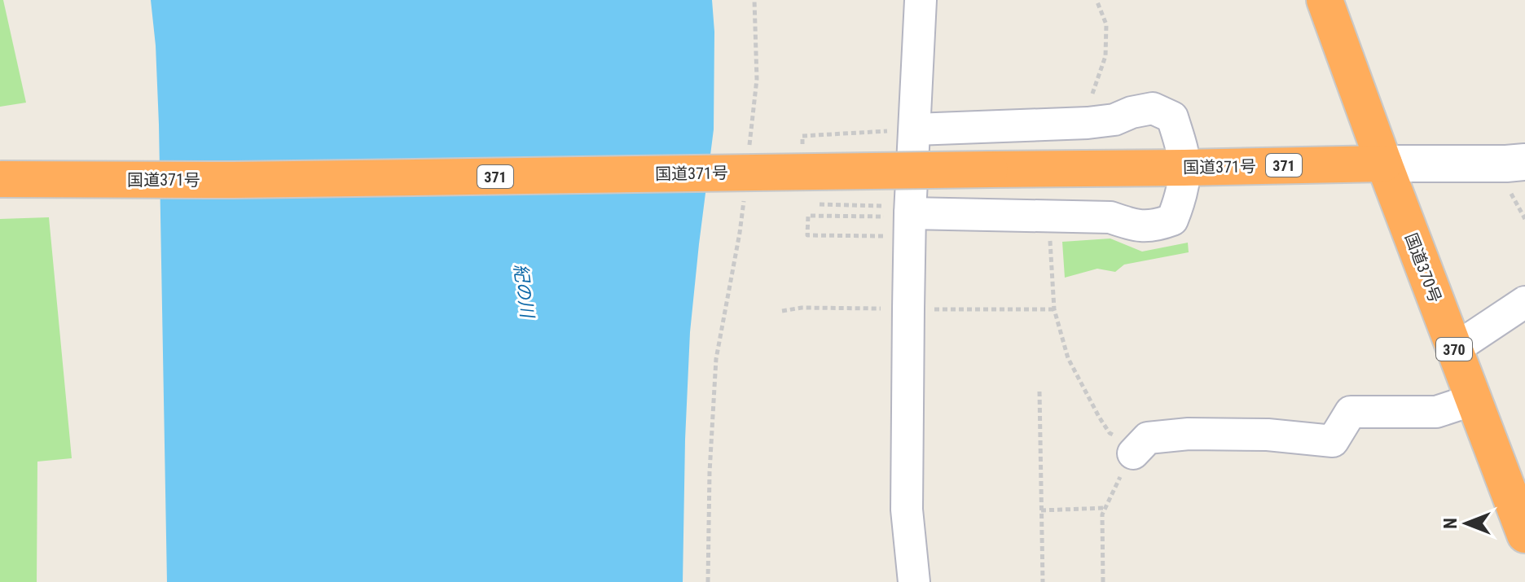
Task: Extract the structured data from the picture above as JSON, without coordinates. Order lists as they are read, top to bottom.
{
  "streets": {
    "highway": [
      "371",
      "国道371号",
      "国道370号",
      "370"
    ]
  },
  "crossings": [
    ["国道371号", "国道370号"]
  ],
  "water": ["紀の川"],
  "north": "left"
}
